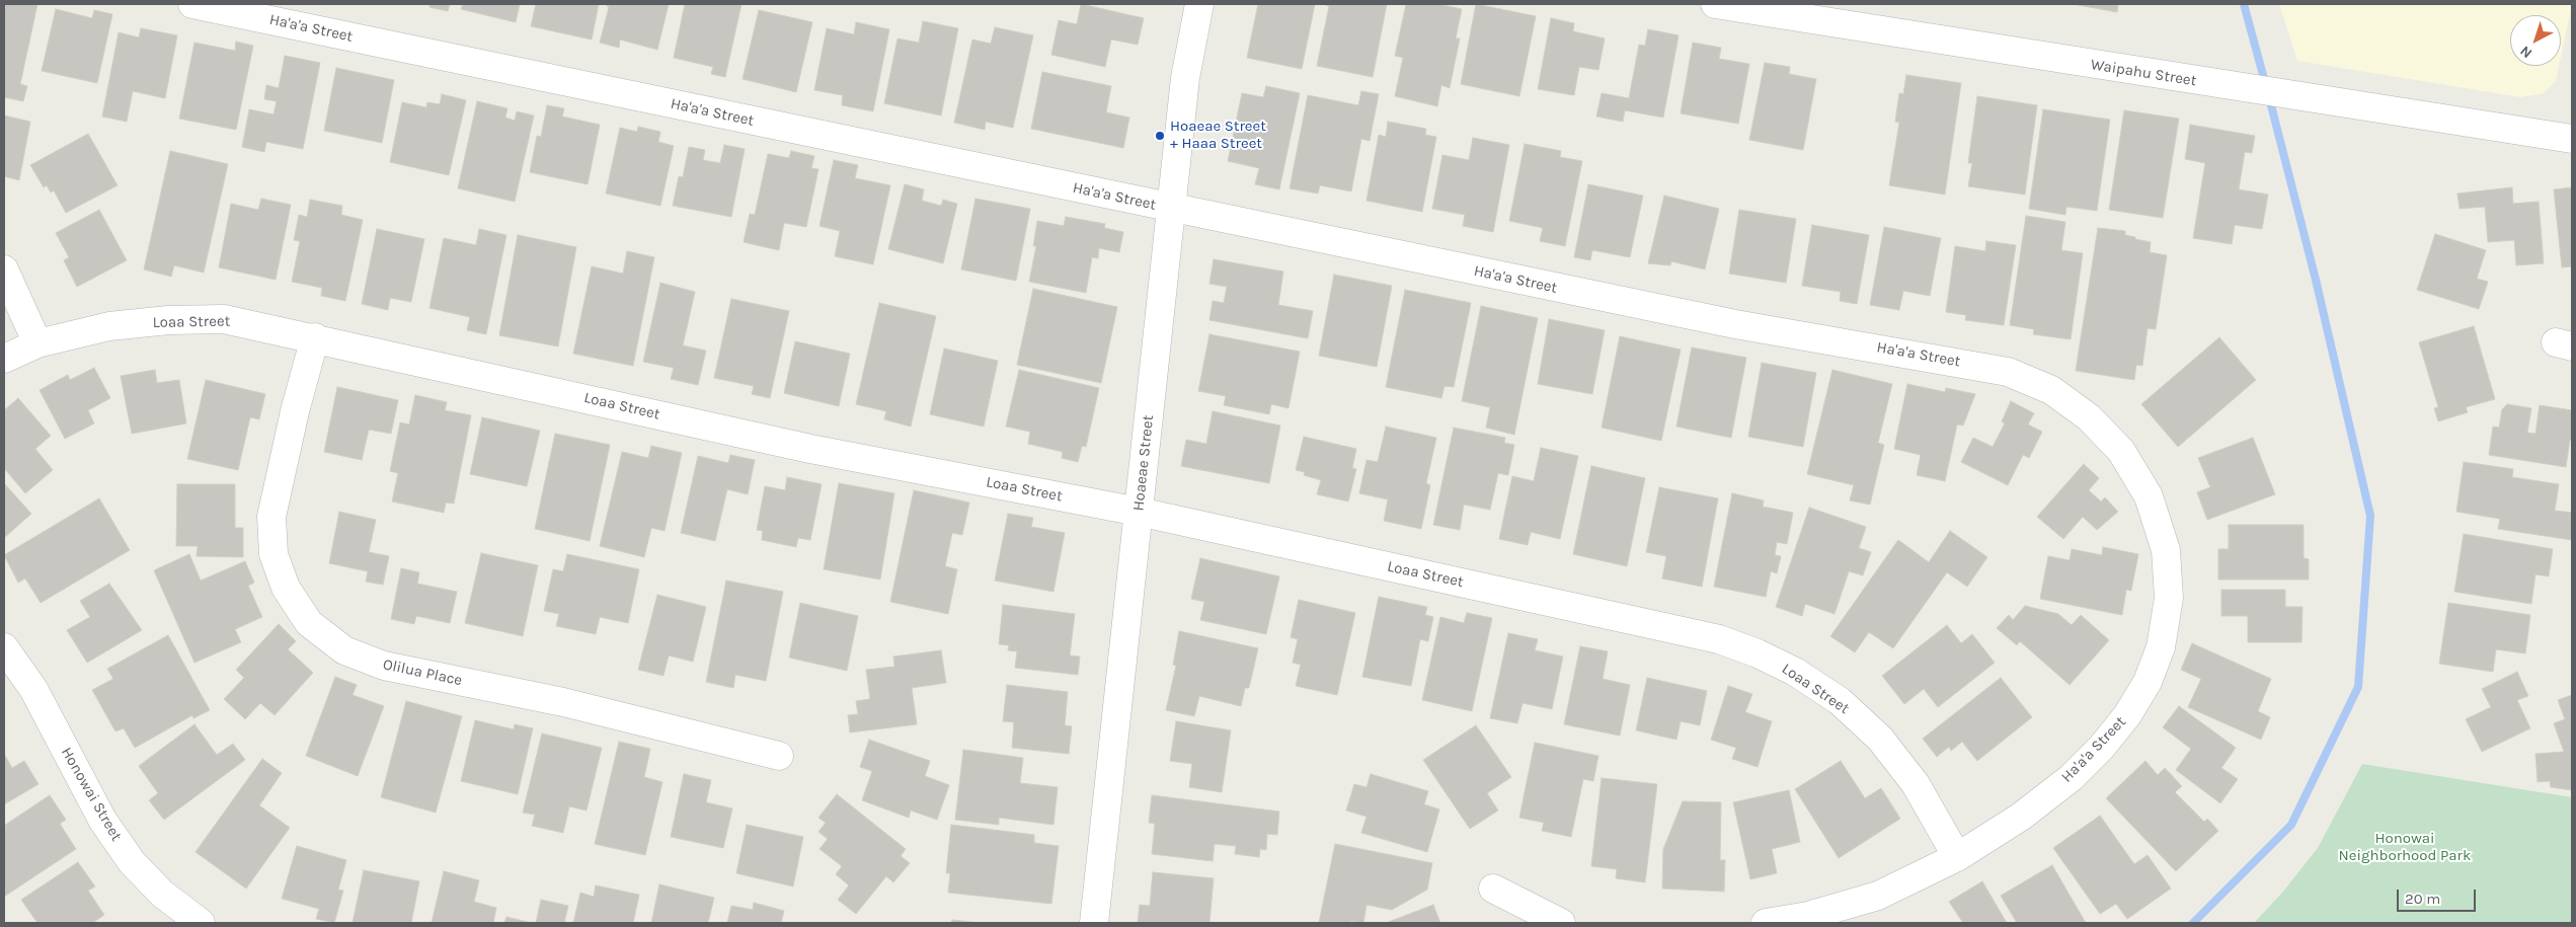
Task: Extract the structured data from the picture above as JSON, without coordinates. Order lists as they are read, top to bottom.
{
  "streets": {
    "street": [
      "Ha'a'a Street",
      "Waipahu Street",
      "Loaa Street",
      "Hoaeae Street",
      "Olilua Place",
      "Honowai Street"
    ]
  },
  "crossings": [
    ["Ha'a'a Street", "Loaa Street"],
    ["Ha'a'a Street", "Hoaeae Street"],
    ["Loaa Street", "Hoaeae Street"],
    ["Loaa Street", "Olilua Place"]
  ],
  "parks": ["Honowai Neighborhood Park"],
  "places": ["Hoaeae Street + Haaa Street"],
  "scale_bar": "20 m",
  "north": "bottom left"
}
